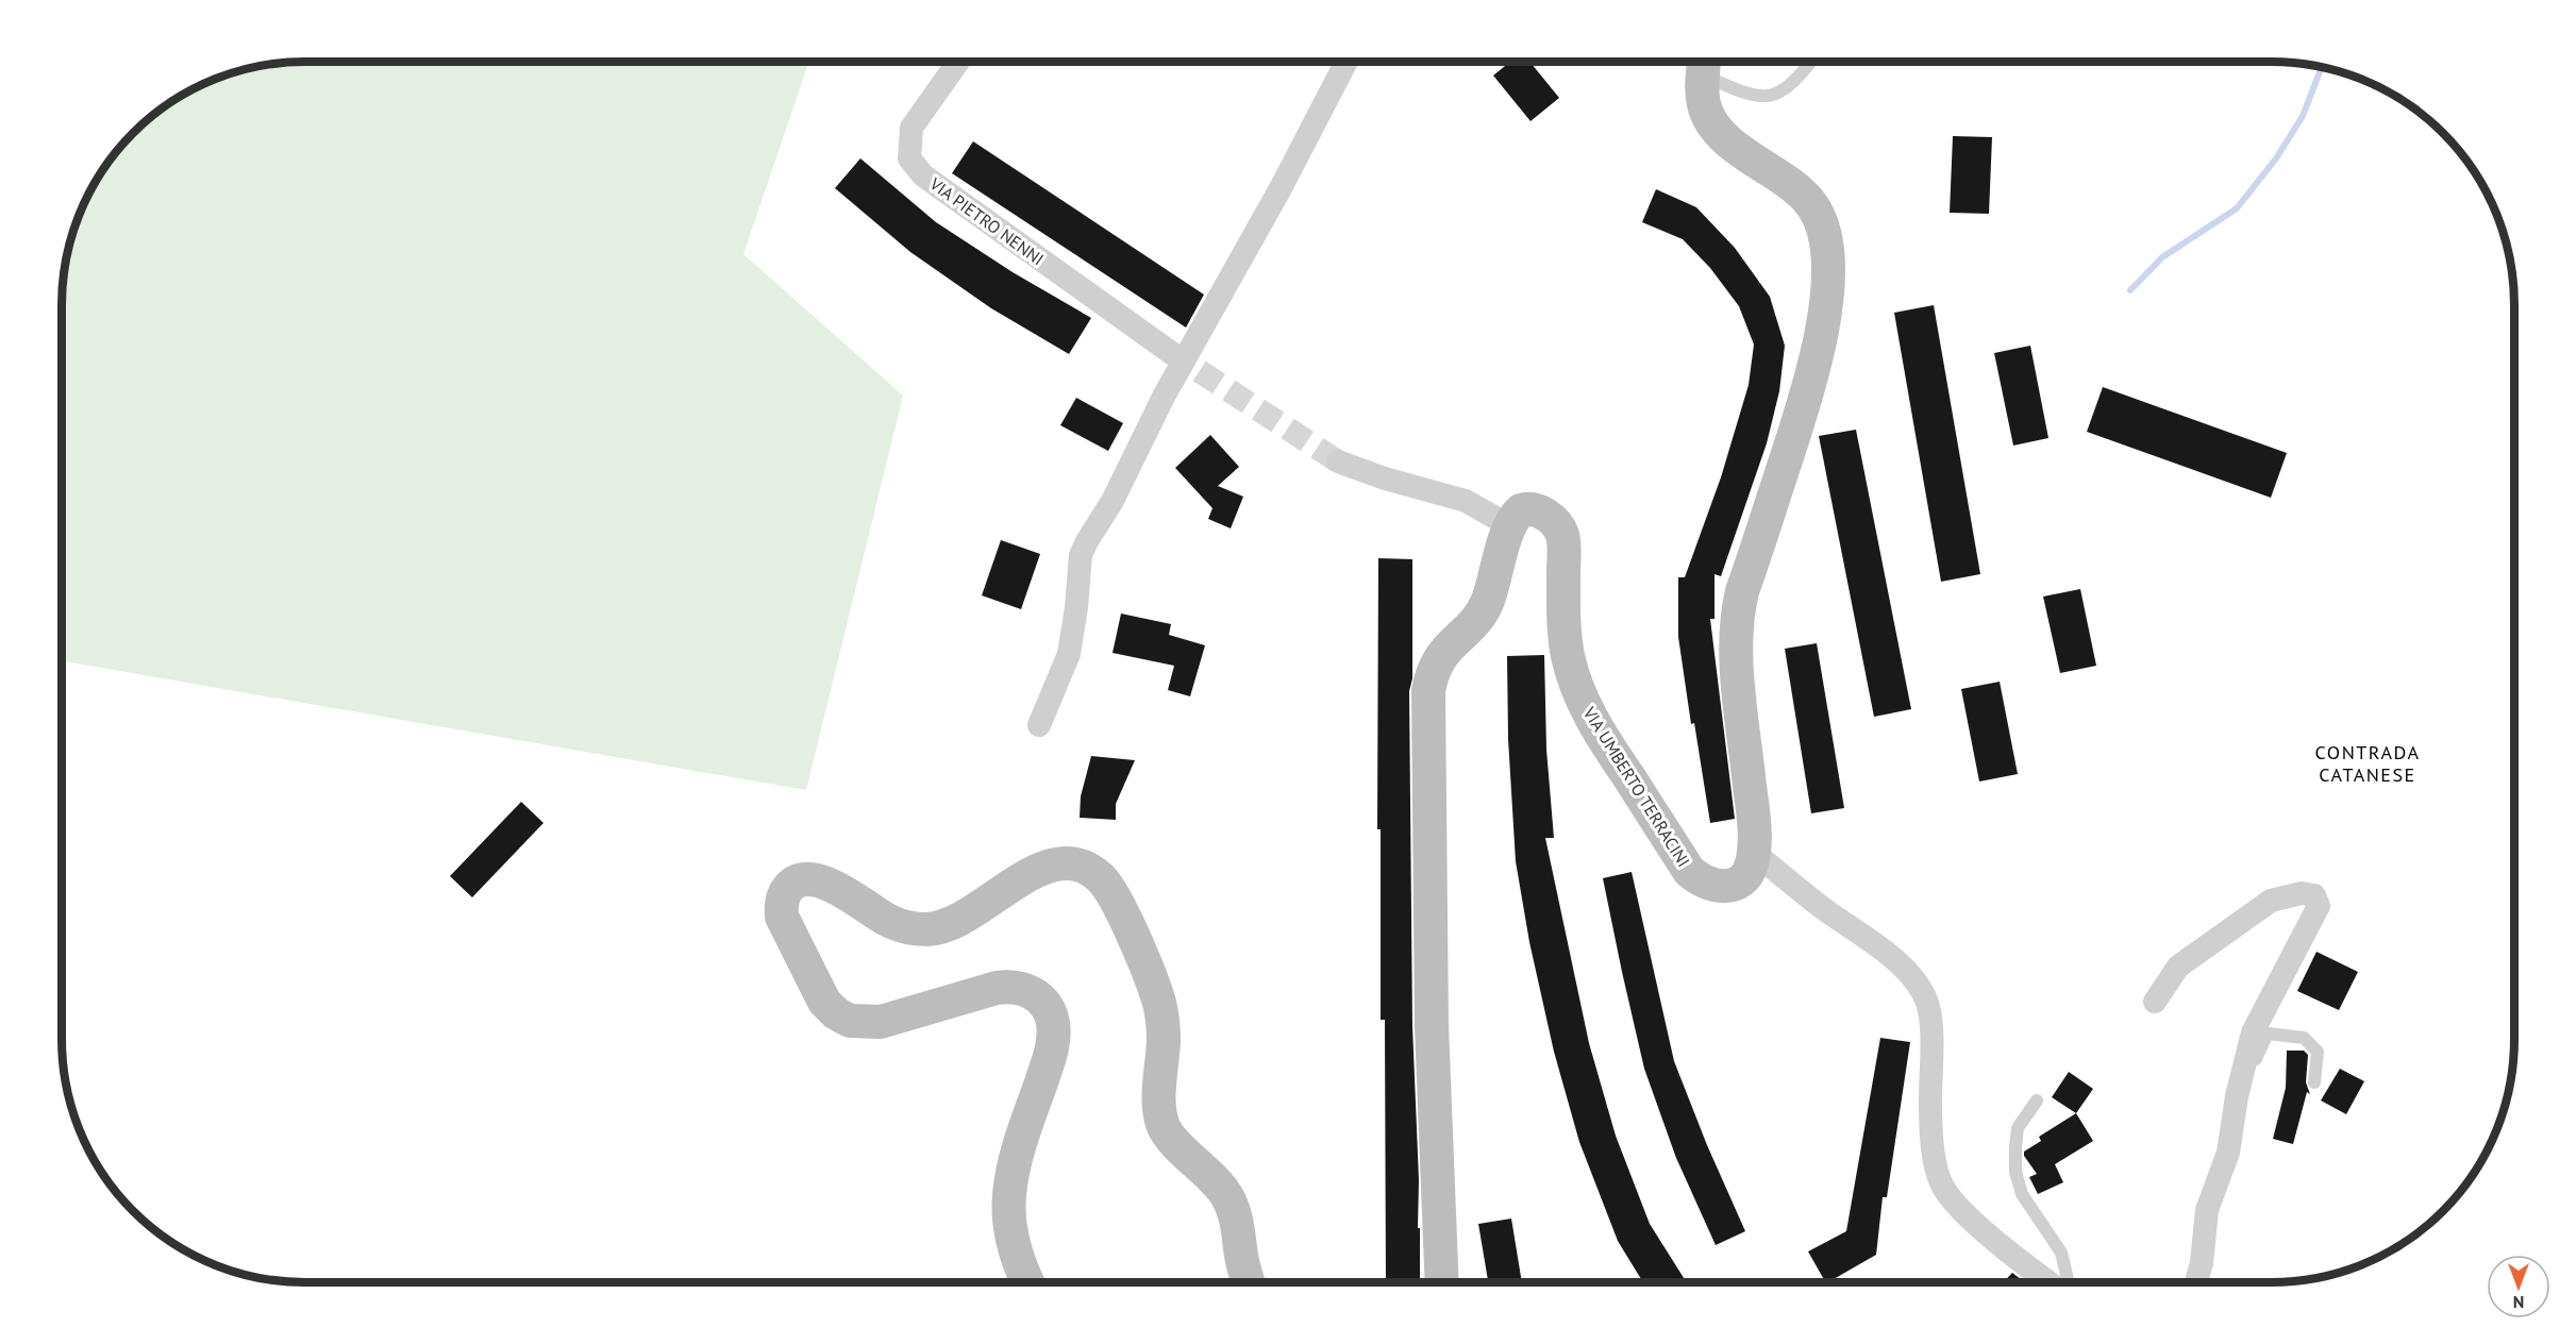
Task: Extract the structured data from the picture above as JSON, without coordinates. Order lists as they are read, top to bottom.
{
  "streets": {
    "street": ["VIA PIETRO NENNI", "VIA UMBERTO TERRACINI"]
  },
  "districts": ["CONTRADA CATANESE"],
  "north": "bottom"
}
